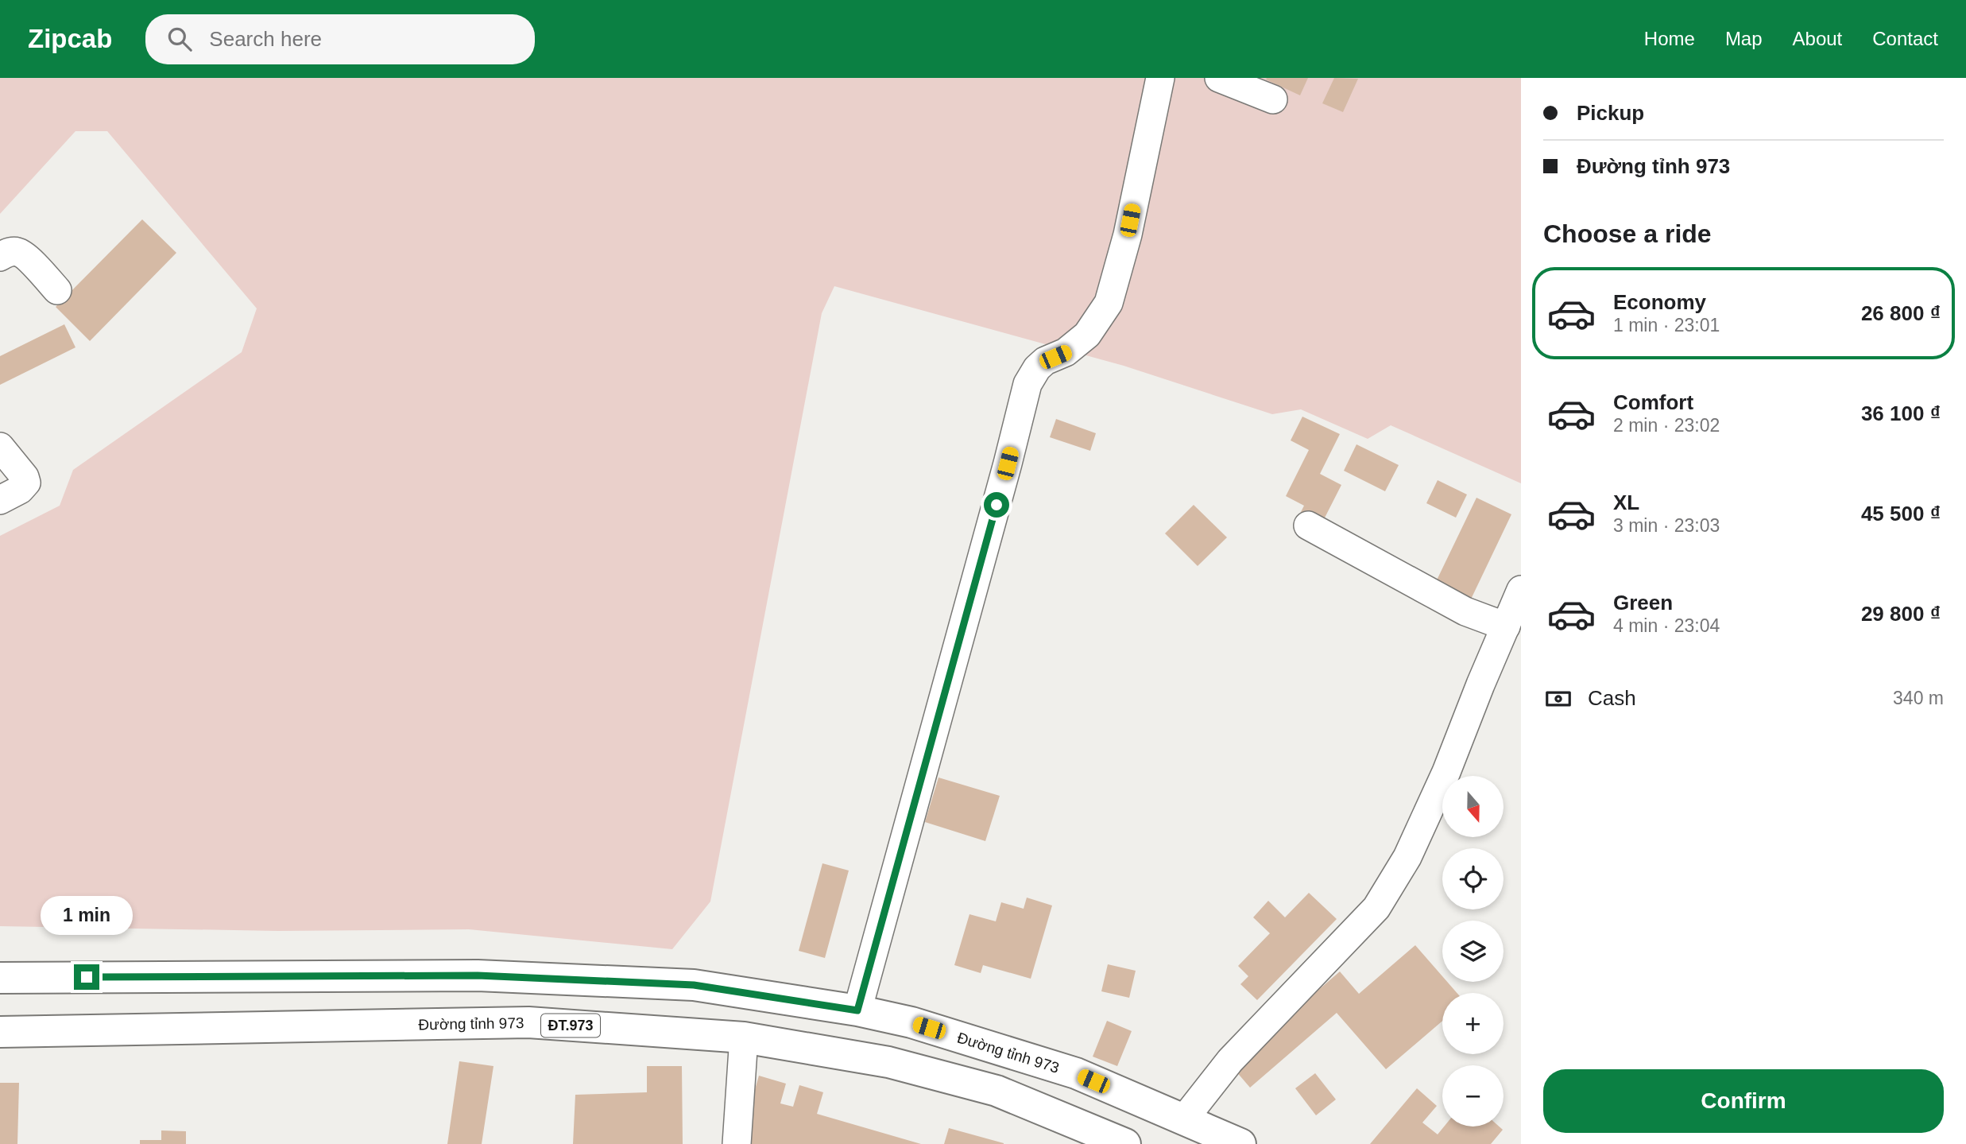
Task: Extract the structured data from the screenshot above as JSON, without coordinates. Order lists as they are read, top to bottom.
{
  "streets": {
    "main road": ["Đường tỉnh 973", "ĐT.973"]
  },
  "north": "bottom",
  "page": {
    "header": "Zipcab",
    "search": "Search here",
    "nav": [
      "Home",
      "Map",
      "About",
      "Contact"
    ],
    "banner": ["Pickup", "Đường tỉnh 973"],
    "heading": "Choose a ride",
    "list": [
      {
        "name": "Economy",
        "note": "1 min · 23:01",
        "value": "26 800 ₫"
      },
      {
        "name": "Comfort",
        "note": "2 min · 23:02",
        "value": "36 100 ₫"
      },
      {
        "name": "XL",
        "note": "3 min · 23:03",
        "value": "45 500 ₫"
      },
      {
        "name": "Green",
        "note": "4 min · 23:04",
        "value": "29 800 ₫"
      }
    ],
    "pay": ["Cash", "340 m"],
    "map_buttons": ["+", "−"],
    "bubble": "1 min",
    "buttons": "Confirm"
  }
}
